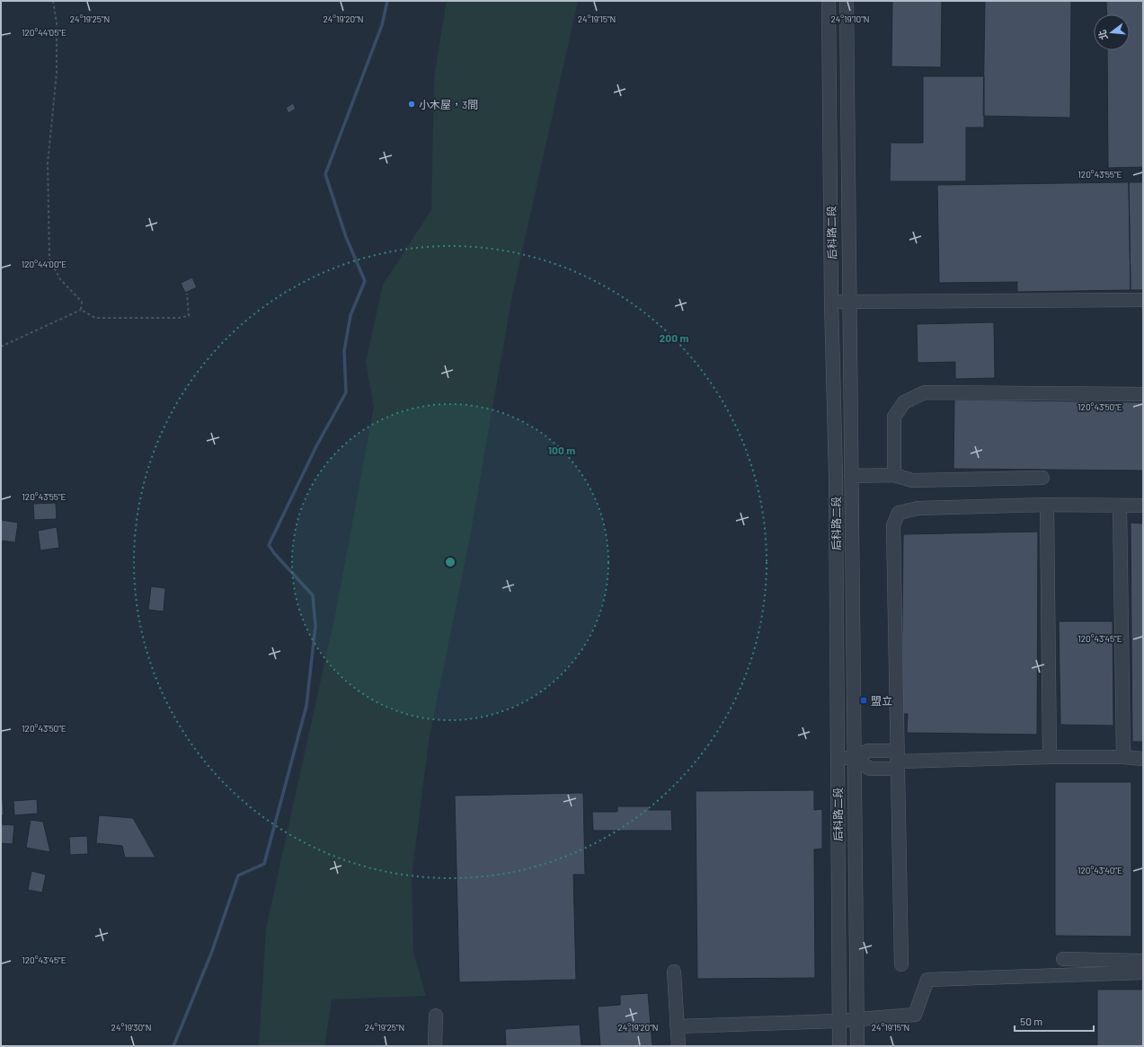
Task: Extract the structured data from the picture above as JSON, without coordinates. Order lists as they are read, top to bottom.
{
  "streets": {
    "street": ["后科路二段"]
  },
  "places": {
    "other": ["小木屋，3間"],
    "transit": ["盟立"]
  },
  "scale_bar": "50 m",
  "north": "left",
  "coordinates": [
    "24°19'25\"N",
    "24°19'20\"N",
    "24°19'15\"N",
    "24°19'10\"N",
    "120°44'05\"E",
    "120°43'55\"E",
    "120°44'00\"E",
    "120°43'50\"E",
    "120°43'45\"E",
    "120°43'40\"E",
    "24°19'30\"N"
  ],
  "rings": ["200 m", "100 m"]
}
